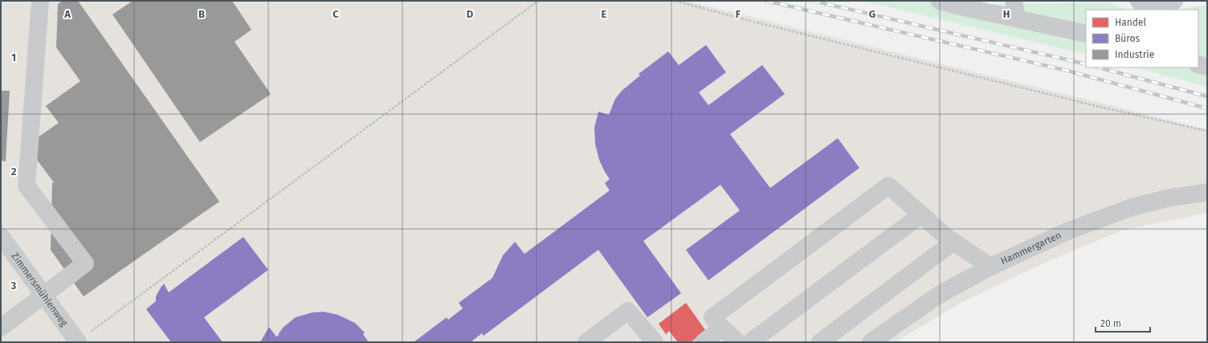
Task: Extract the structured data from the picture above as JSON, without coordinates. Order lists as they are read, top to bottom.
{
  "streets": {
    "street": ["Hammergarten", "Zimmersmühlenweg"]
  },
  "legend": ["Handel", "Büros", "Industrie"],
  "scale_bar": "20 m",
  "grid": {
    "columns": [
      "A",
      "B",
      "C",
      "D",
      "E",
      "F",
      "G",
      "H"
    ],
    "rows": ["1", "2", "3"]
  }
}
